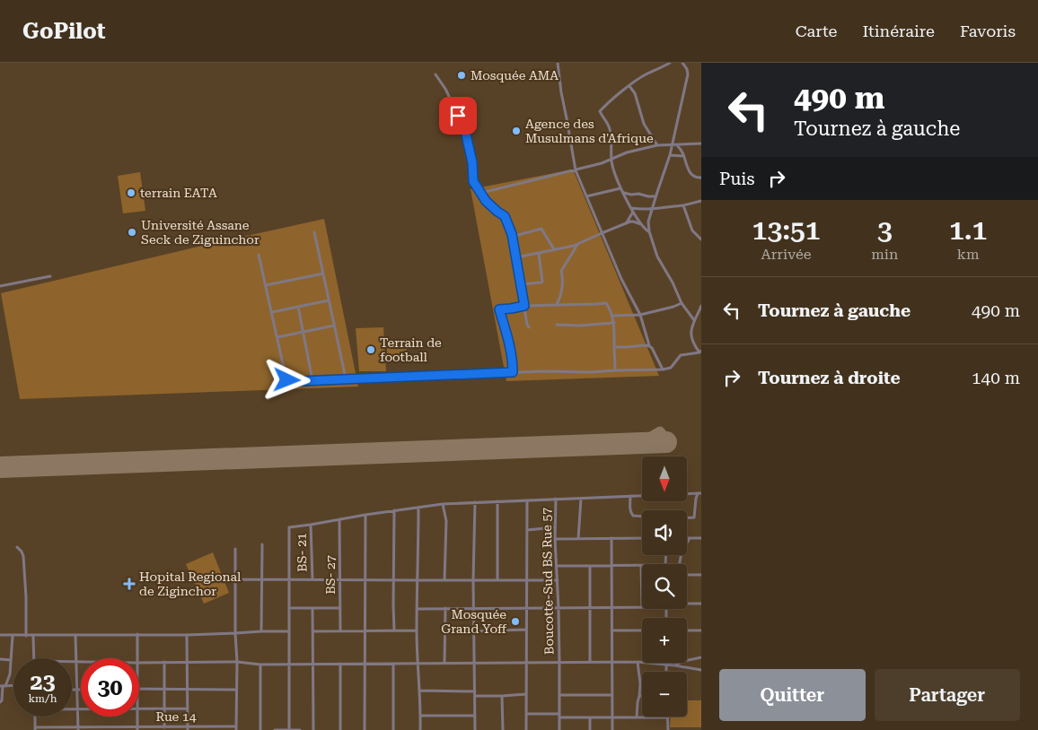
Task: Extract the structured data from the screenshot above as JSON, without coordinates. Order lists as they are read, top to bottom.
{
  "streets": {
    "street": [
      "BS- 21",
      "BS- 27",
      "Boucotte-Sud BS Rue 57",
      "Rue 14"
    ]
  },
  "places": {
    "other": [
      "Mosquée AMA",
      "Agence des Musulmans d'Afrique",
      "terrain EATA",
      "Université Assane Seck de Ziguinchor",
      "Terrain de football",
      "Mosquée Grand Yoff"
    ],
    "health": ["Hopital Regional de Ziginchor"]
  },
  "north": "bottom",
  "page": {
    "header": "GoPilot",
    "nav": ["Carte", "Itinéraire", "Favoris"],
    "turn": ["490 m", "Tournez à gauche"],
    "then": "Puis",
    "eta": [
      "13:51",
      "Arrivée",
      "3",
      "min",
      "1.1",
      "km"
    ],
    "list": [
      {
        "name": "Tournez à gauche",
        "value": "490 m"
      },
      {
        "name": "Tournez à droite",
        "value": "140 m"
      }
    ],
    "map_buttons": ["+", "−"],
    "speed": "23 km/h",
    "limit": "30",
    "buttons": ["Quitter", "Partager"]
  }
}
